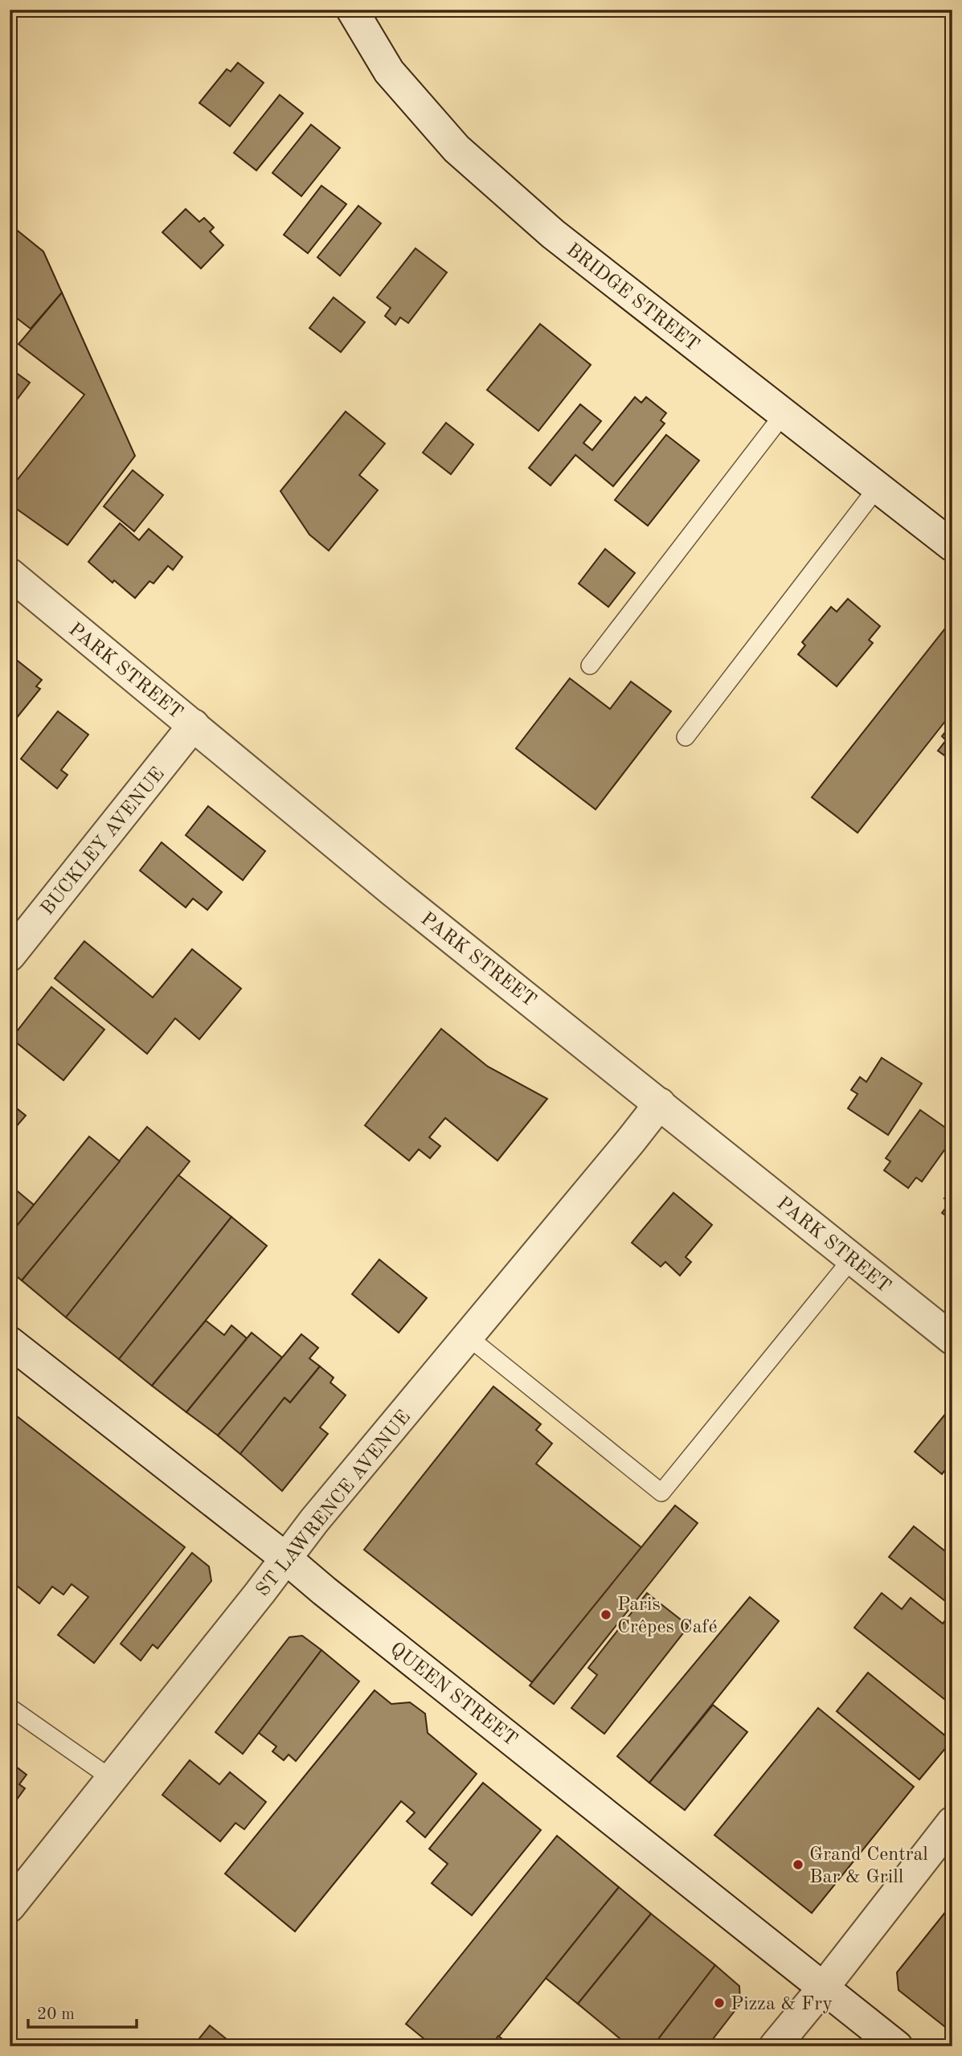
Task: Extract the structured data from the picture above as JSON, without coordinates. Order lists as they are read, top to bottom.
{
  "streets": {
    "street": [
      "BRIDGE STREET",
      "PARK STREET",
      "BUCKLEY AVENUE",
      "ST LAWRENCE AVENUE",
      "QUEEN STREET"
    ]
  },
  "crossings": [
    ["PARK STREET", "BUCKLEY AVENUE"],
    ["PARK STREET", "ST LAWRENCE AVENUE"],
    ["ST LAWRENCE AVENUE", "QUEEN STREET"]
  ],
  "places": ["Paris Crêpes Café", "Grand Central Bar & Grill", "Pizza & Fry"],
  "scale_bar": "20 m"
}
